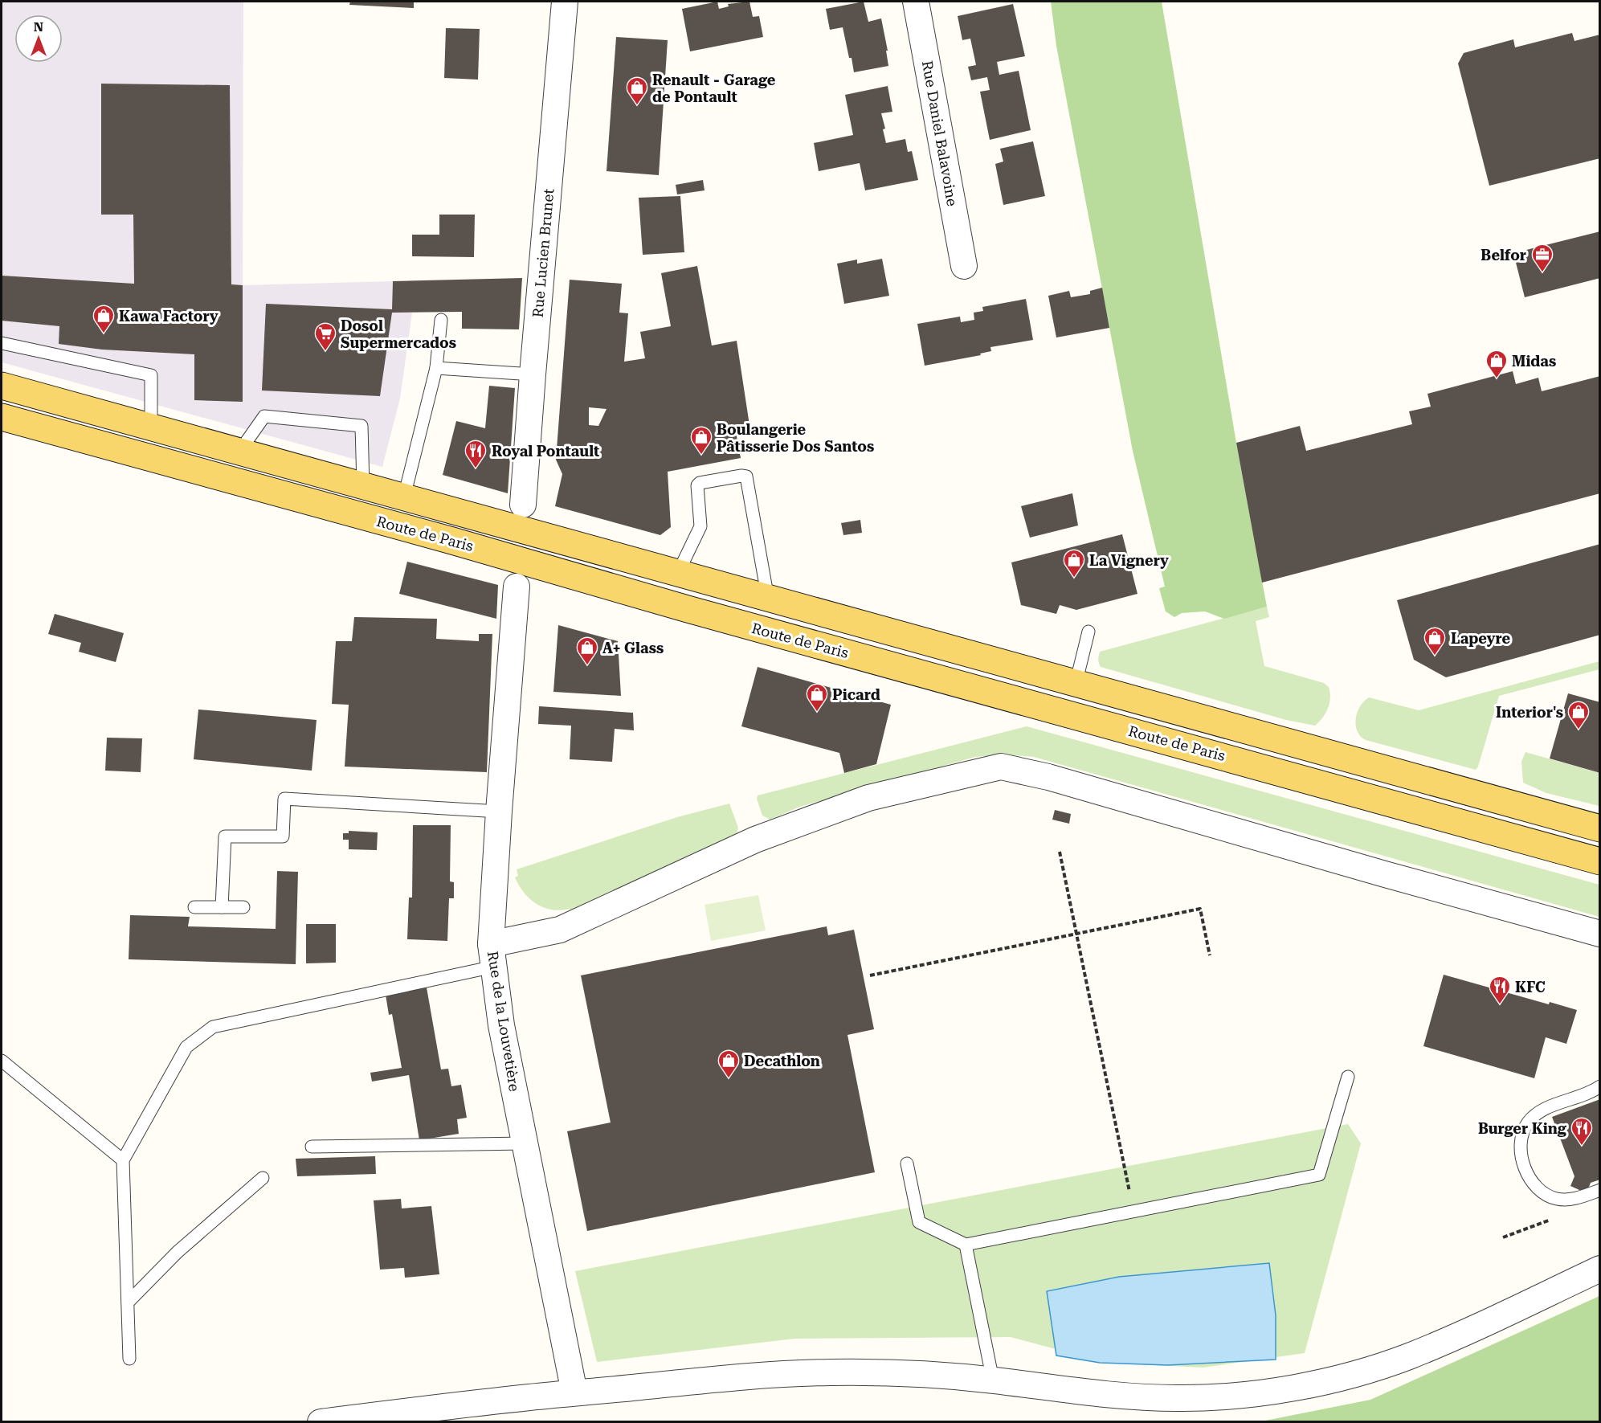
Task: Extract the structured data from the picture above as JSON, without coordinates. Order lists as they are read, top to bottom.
{
  "streets": {
    "main road": ["Route de Paris"],
    "street": ["Rue Daniel Balavoine", "Rue Lucien Brunet", "Rue de la Louvetière"]
  },
  "places": {
    "shop": [
      "Renault - Garage de Pontault",
      "Kawa Factory",
      "Midas",
      "Boulangerie Pâtisserie Dos Santos",
      "La Vignery",
      "Lapeyre",
      "A+ Glass",
      "Picard",
      "Interior's",
      "Decathlon"
    ],
    "office": ["Belfor"],
    "supermarket": ["Dosol Supermercados"],
    "restaurant": ["Royal Pontault", "KFC", "Burger King"]
  },
  "north": "top"
}
